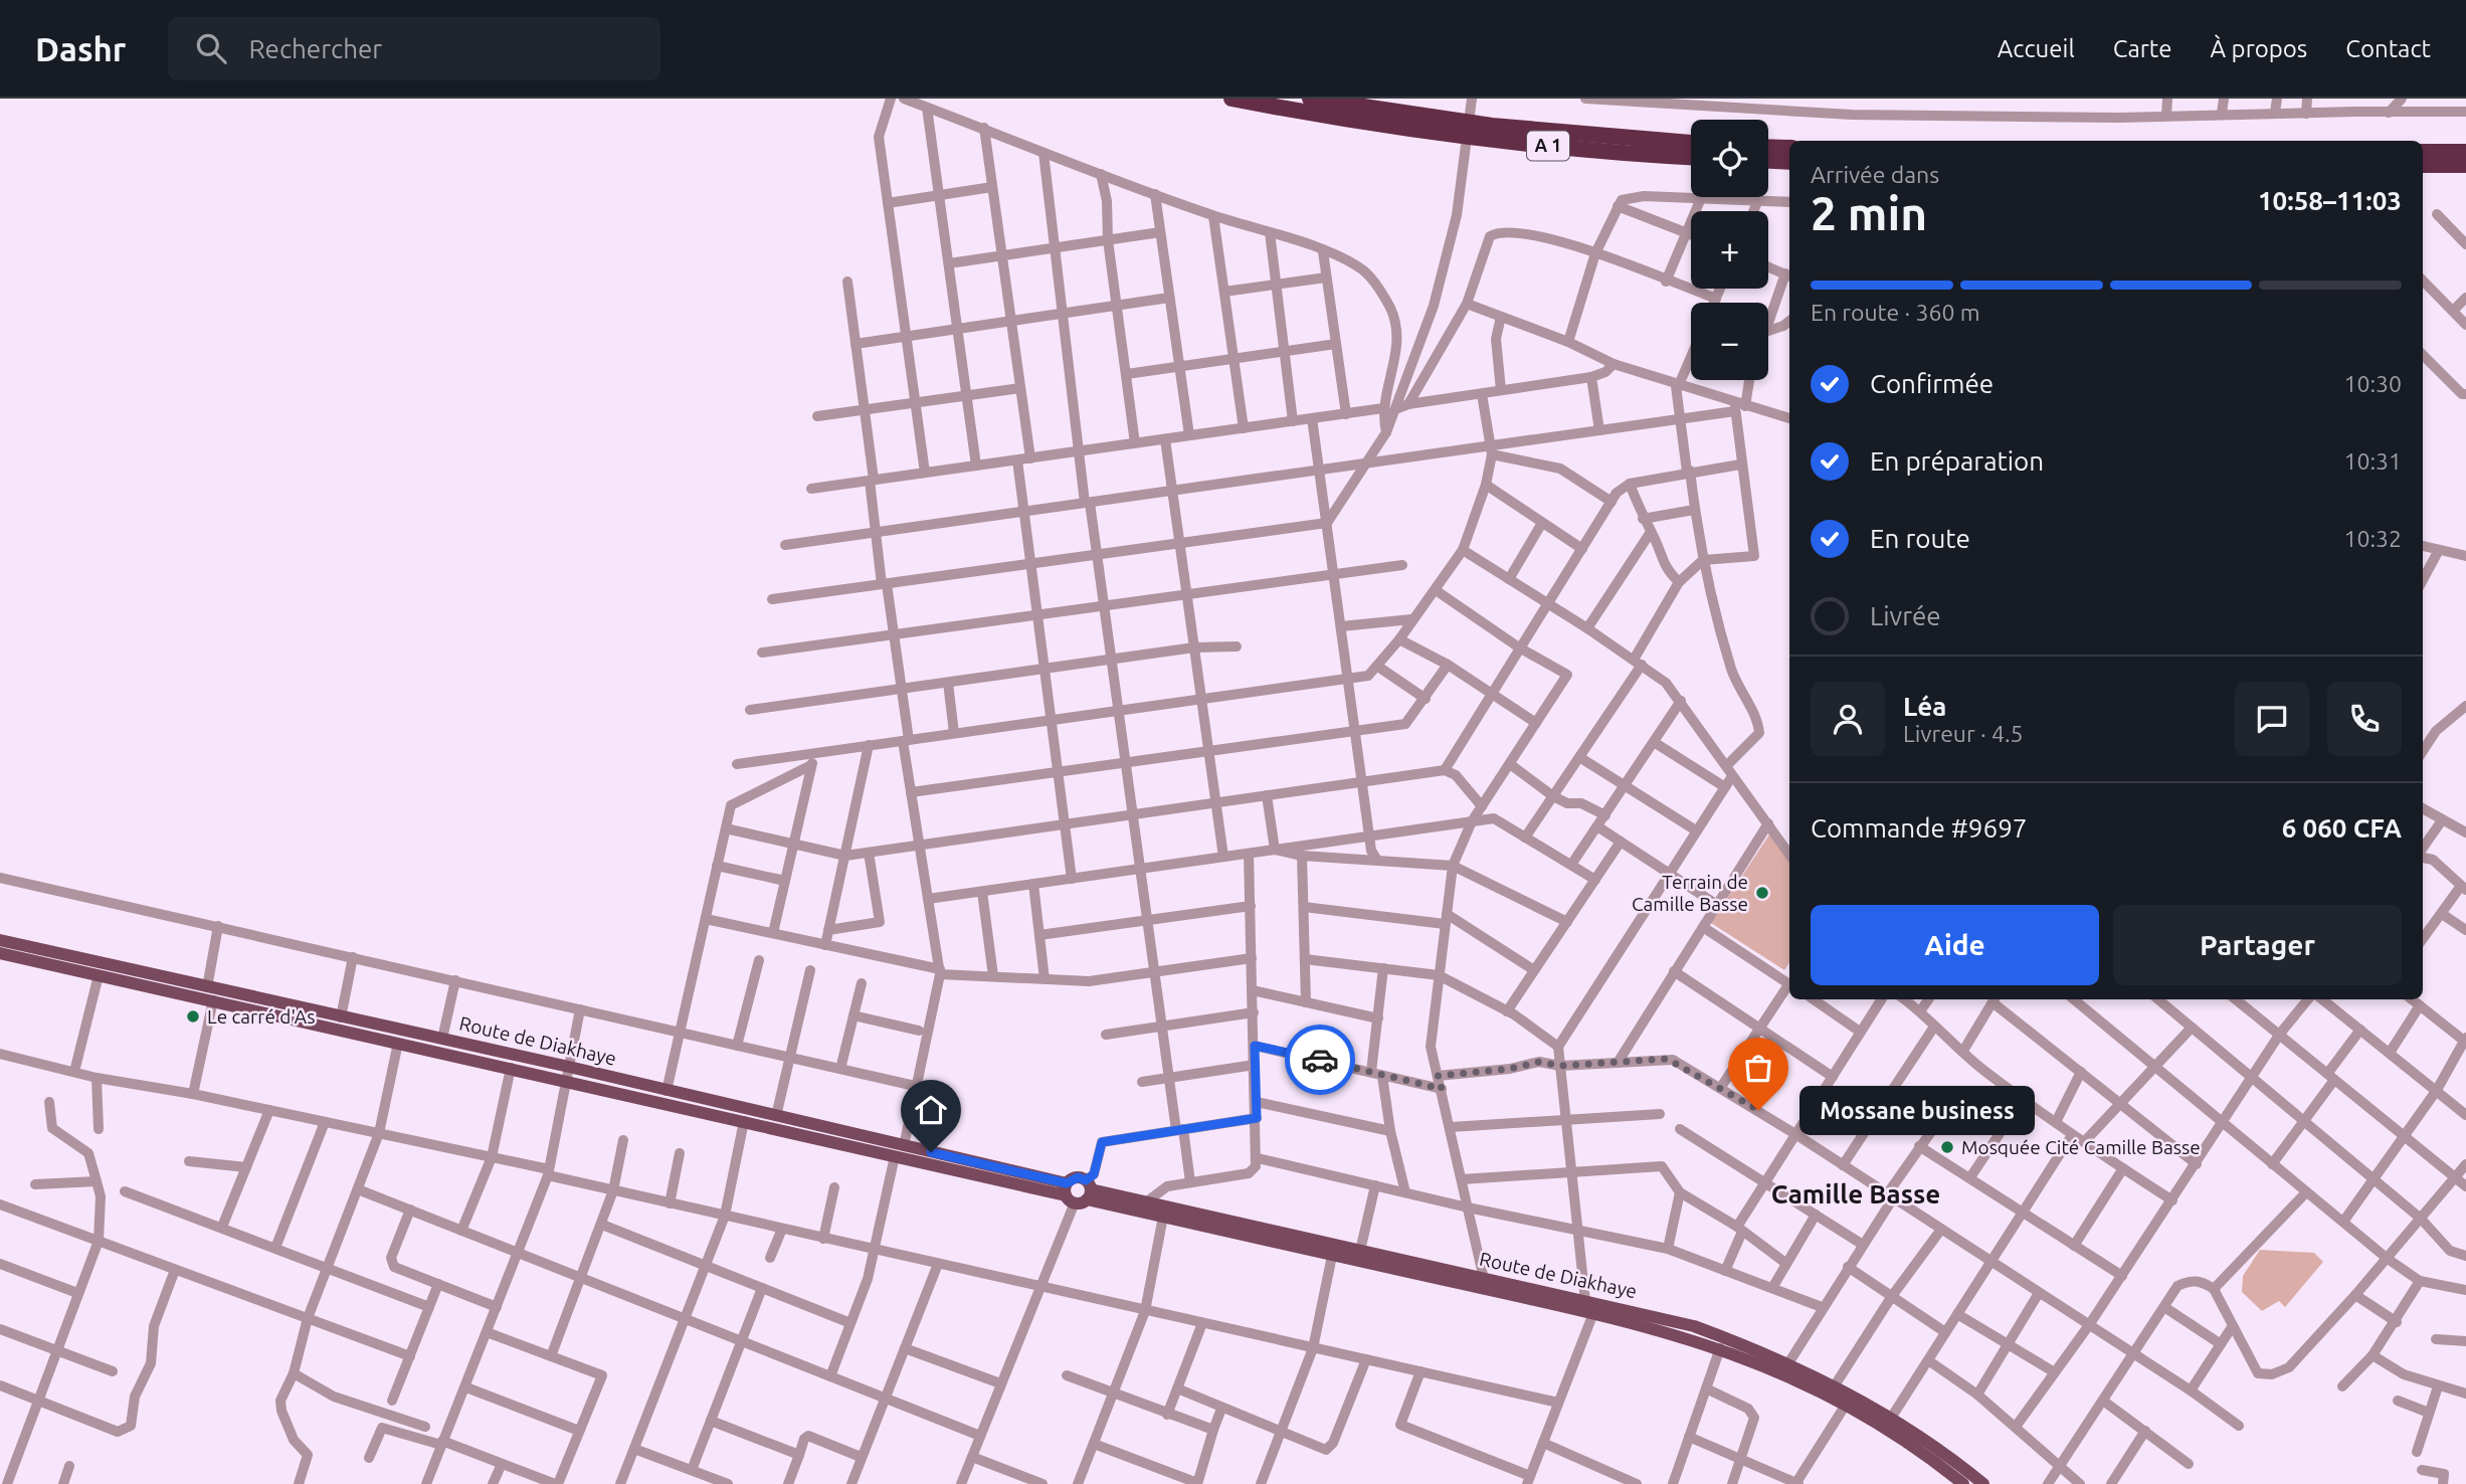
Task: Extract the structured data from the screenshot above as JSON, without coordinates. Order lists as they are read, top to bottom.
{
  "streets": {
    "highway": ["A 1"],
    "main road": ["Route de Diakhaye"]
  },
  "districts": ["Camille Basse"],
  "places": [
    "Terrain de Camille Basse",
    "Le carré d'As",
    "Mossane business",
    "Mosquée Cité Camille Basse"
  ],
  "page": {
    "header": "Dashr",
    "search": "Rechercher",
    "nav": [
      "Accueil",
      "Carte",
      "À propos",
      "Contact"
    ],
    "map_buttons": ["+", "−"],
    "heading": ["2 min", "Arrivée dans", "10:58–11:03"],
    "panel": [
      "Léa",
      "Livreur · 4.5",
      "Commande #9697",
      "6 060 CFA"
    ],
    "bar": "En route · 360 m",
    "list": [
      ["Confirmée", "10:30"],
      ["En préparation", "10:31"],
      ["En route", "10:32"],
      "Livrée"
    ],
    "buttons": ["Aide", "Partager"],
    "bubble": "Mossane business"
  }
}
